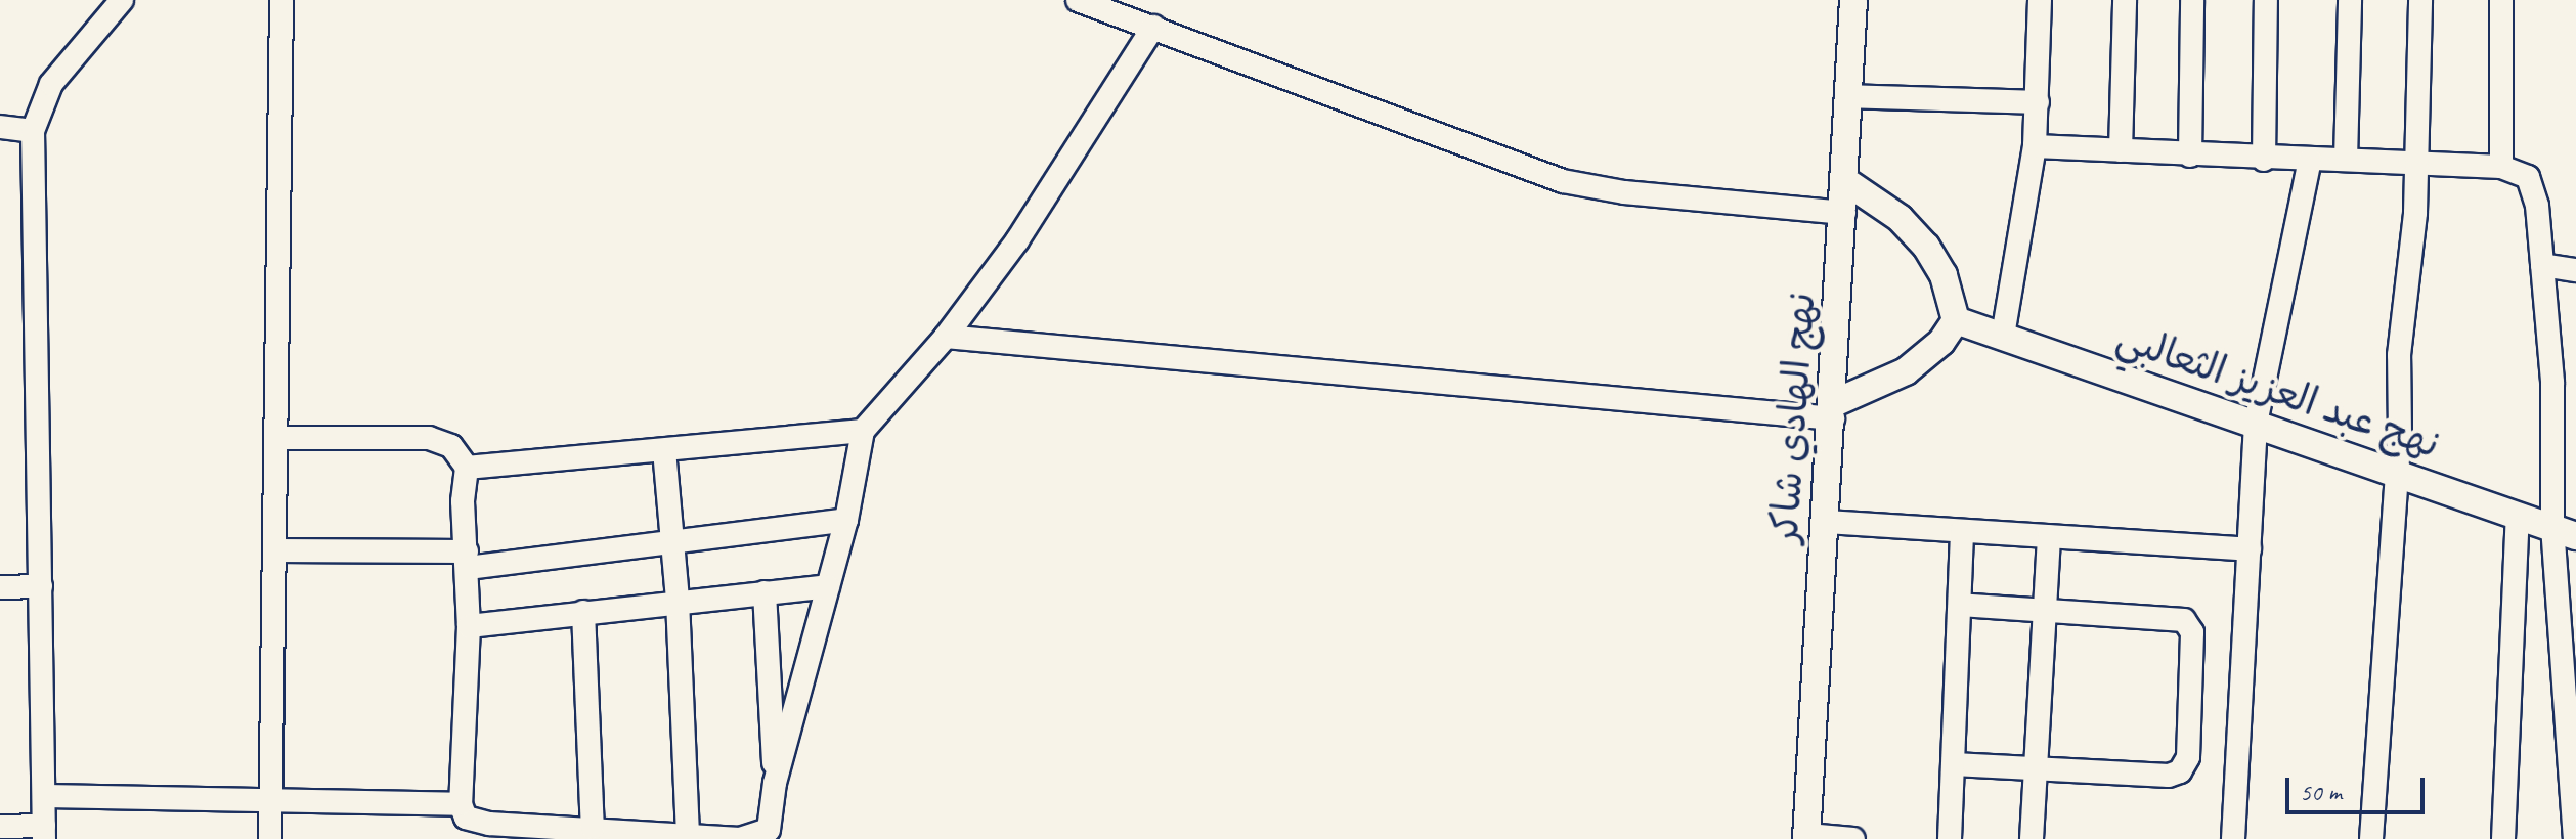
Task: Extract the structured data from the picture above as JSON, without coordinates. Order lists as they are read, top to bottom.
{
  "streets": {
    "street": ["نهج عبد العزيز الثعالبي", "نهج الهادي شاكر"]
  },
  "scale_bar": "50 m"
}
